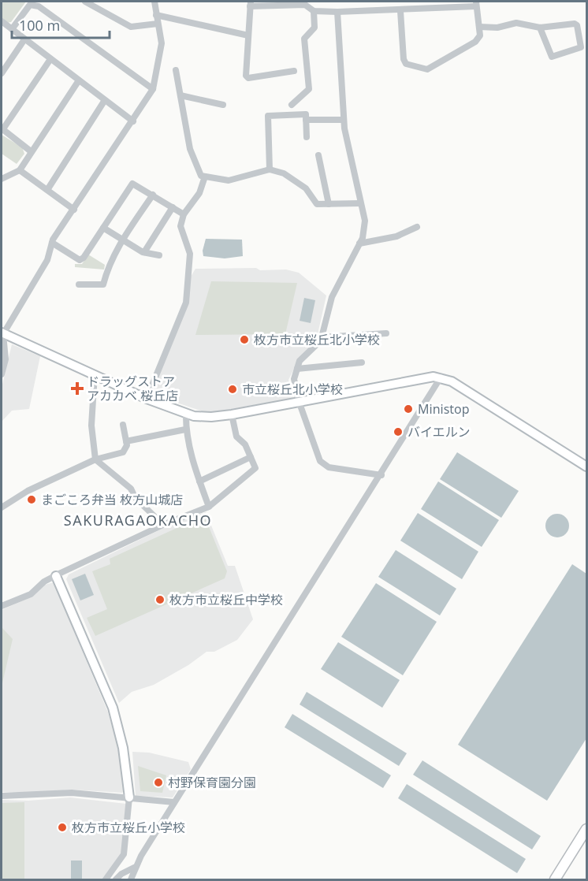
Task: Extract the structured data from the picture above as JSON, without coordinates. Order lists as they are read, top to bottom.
{
  "districts": ["SAKURAGAOKACHO"],
  "places": {
    "other": [
      "枚方市立桜丘北小学校",
      "市立桜丘北小学校",
      "Ministop",
      "バイエルン",
      "まごころ弁当 枚方山城店",
      "枚方市立桜丘中学校",
      "村野保育園分園",
      "枚方市立桜丘小学校"
    ],
    "health": ["ドラッグストア アカカベ 桜丘店"]
  },
  "scale_bar": "100 m"
}
